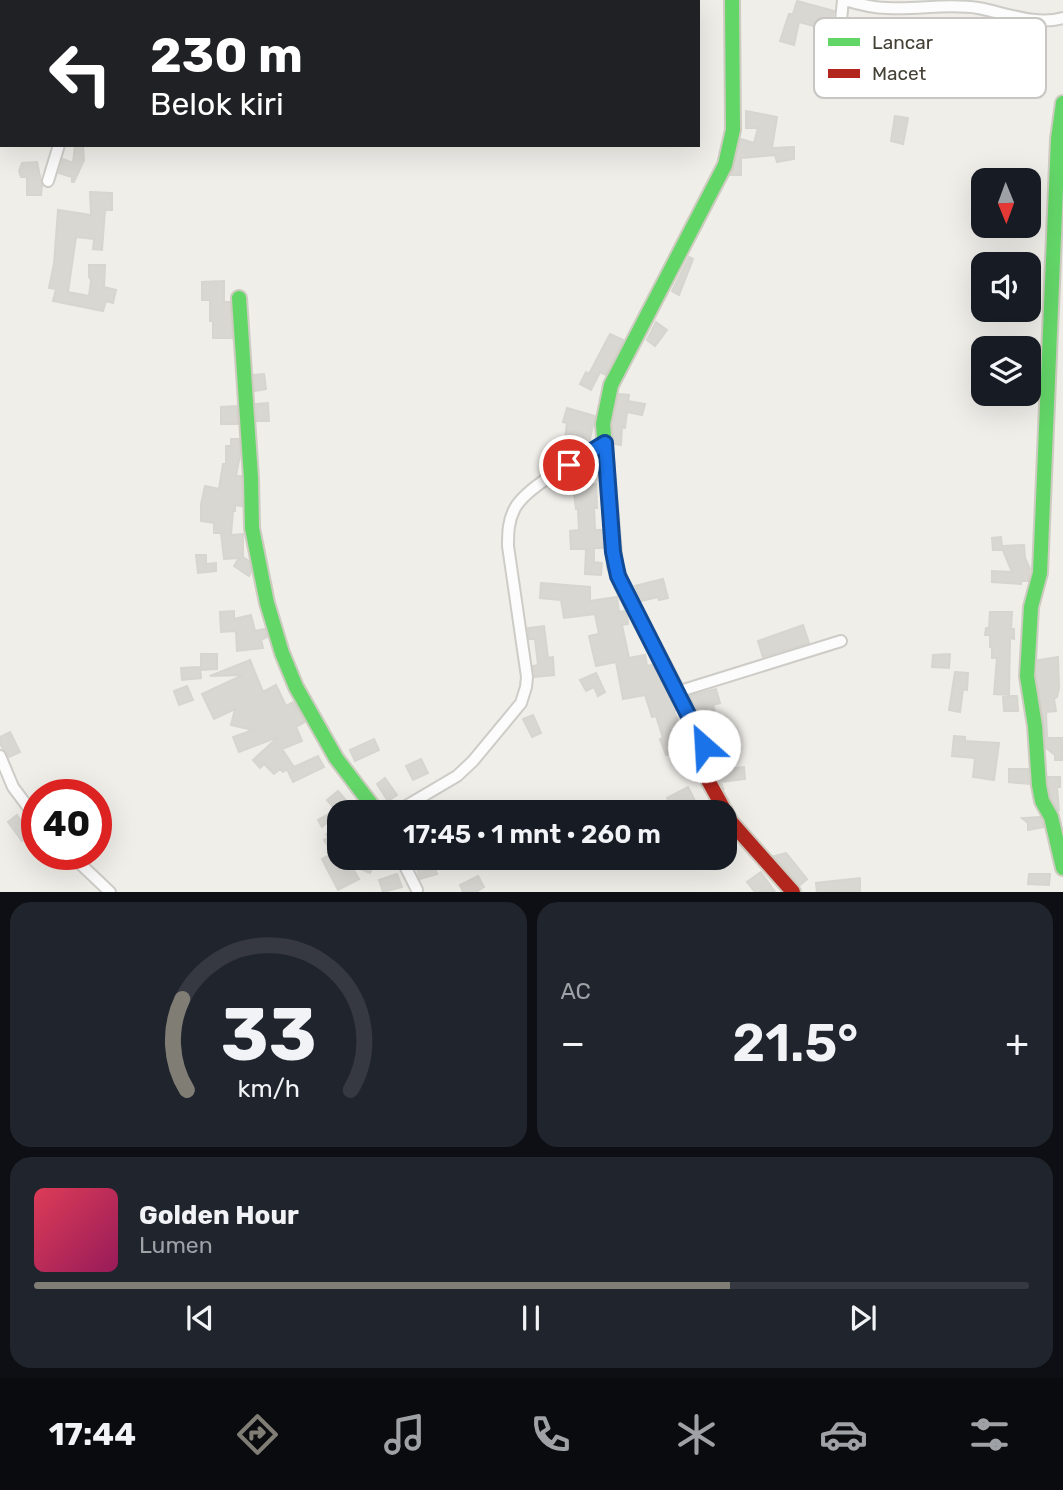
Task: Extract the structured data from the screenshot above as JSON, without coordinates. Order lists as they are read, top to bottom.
{
  "legend": ["Lancar", "Macet"],
  "north": "bottom",
  "page": {
    "turn": ["230 m", "Belok kiri"],
    "limit": "40",
    "trip": "17:45 · 1 mnt · 260 m",
    "tile": "AC",
    "heat": ["−", "21.5°", "+"],
    "song": ["Golden Hour", "Lumen"],
    "tabs": "17:44",
    "gauge": ["33", "km/h"]
  }
}
